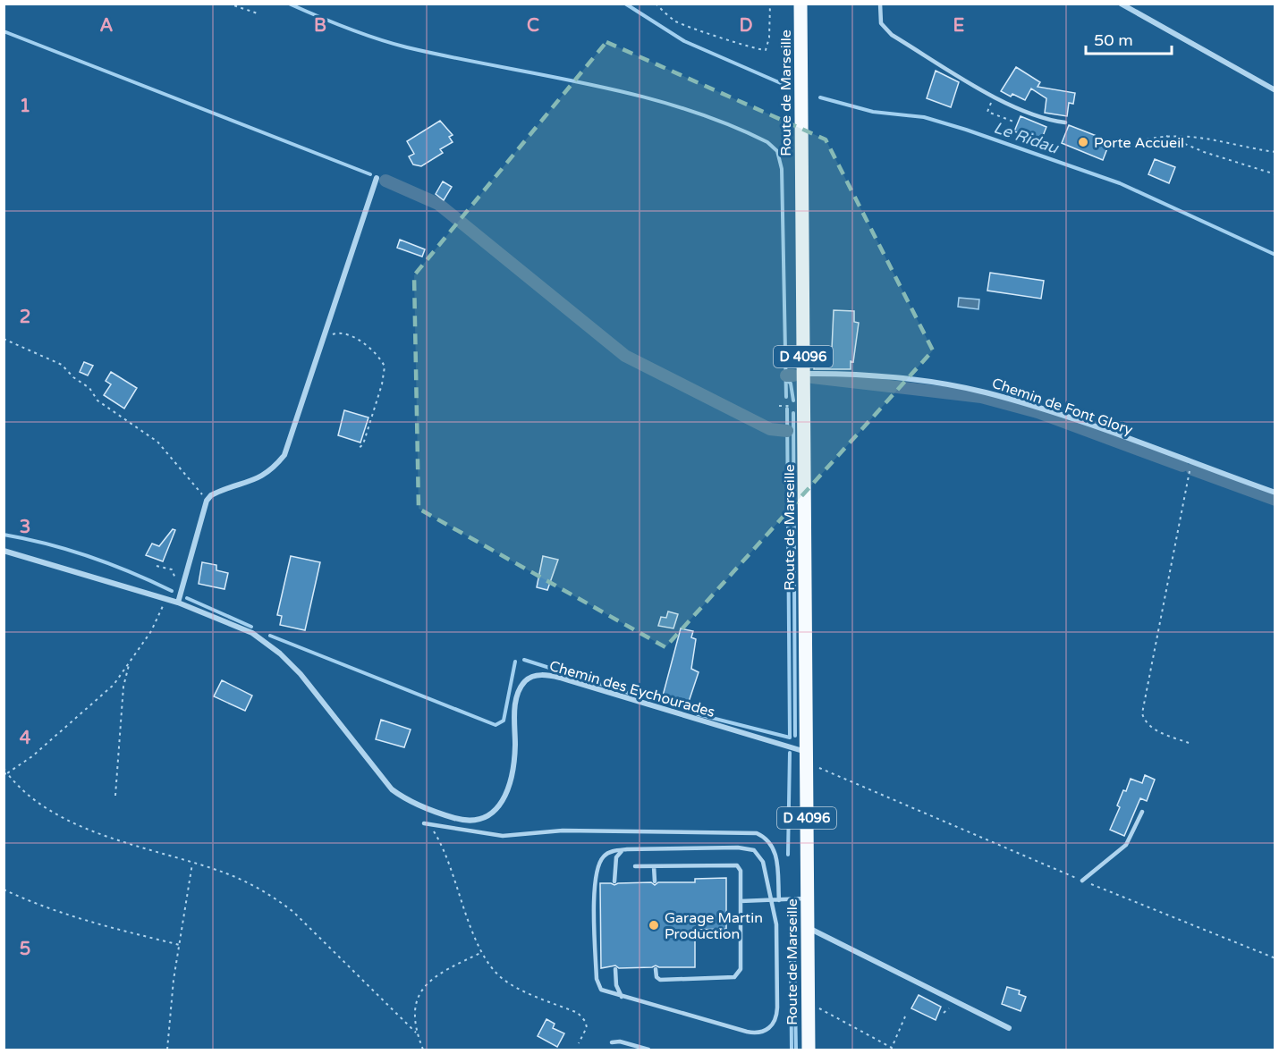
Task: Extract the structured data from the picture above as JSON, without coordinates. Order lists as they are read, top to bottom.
{
  "streets": {
    "main road": ["Route de Marseille", "D 4096"],
    "street": ["Chemin de Font Glory", "Chemin des Eychourades"]
  },
  "crossings": [
    ["Route de Marseille", "Chemin de Font Glory"],
    ["Route de Marseille", "Chemin des Eychourades"]
  ],
  "water": ["Le Ridau"],
  "places": ["Porte Accueil", "Garage Martin Production"],
  "scale_bar": "50 m",
  "grid": {
    "columns": [
      "A",
      "B",
      "C",
      "D",
      "E"
    ],
    "rows": [
      "1",
      "2",
      "3",
      "4",
      "5"
    ]
  }
}
